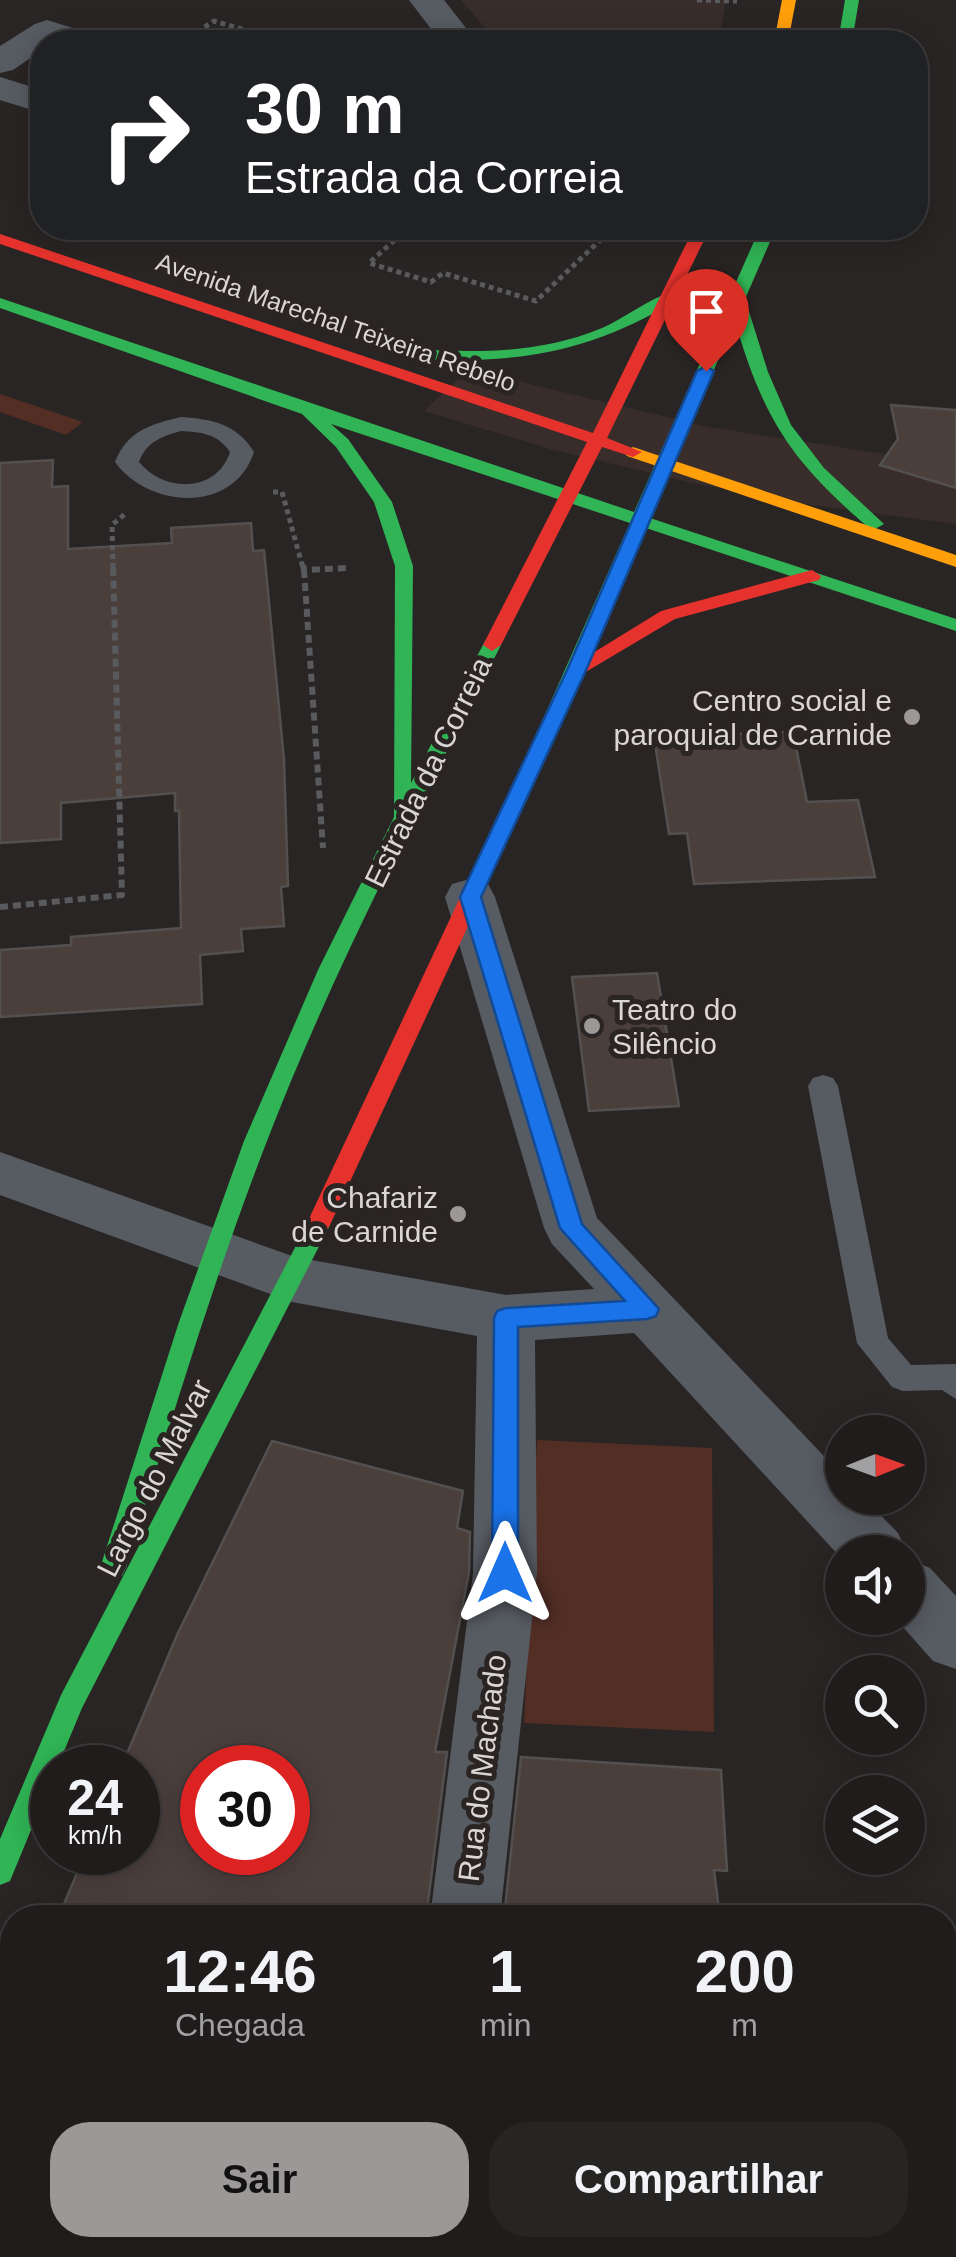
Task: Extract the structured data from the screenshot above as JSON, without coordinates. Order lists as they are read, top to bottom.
{
  "streets": {
    "main road": ["Avenida Marechal Teixeira Rebelo", "Estrada da Correia", "Largo do Malvar"],
    "street": ["Rua do Machado"]
  },
  "crossings": [
    ["Avenida Marechal Teixeira Rebelo", "Estrada da Correia"],
    ["Estrada da Correia", "Largo do Malvar"]
  ],
  "places": ["Centro social e paroquial de Carnide", "Teatro do Silêncio", "Chafariz de Carnide"],
  "north": "right",
  "page": {
    "turn": ["30 m", "Estrada da Correia"],
    "speed": "24 km/h",
    "limit": "30",
    "eta": [
      "12:46",
      "Chegada",
      "1",
      "min",
      "200",
      "m"
    ],
    "buttons": ["Sair", "Compartilhar"]
  }
}
